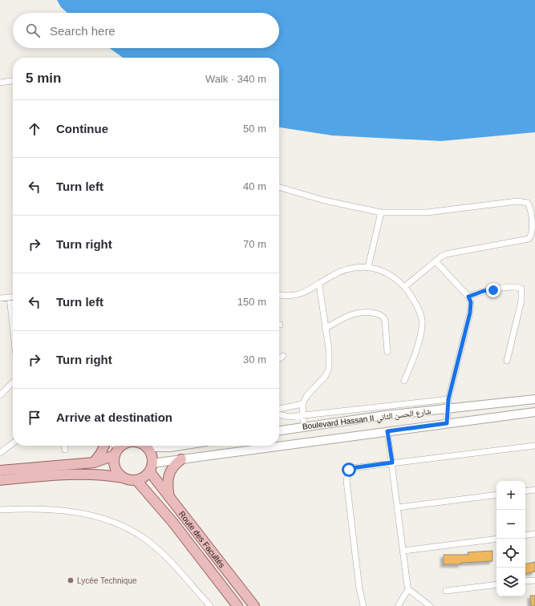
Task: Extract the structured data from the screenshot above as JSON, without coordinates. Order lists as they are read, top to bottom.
{
  "streets": {
    "main road": ["Boulevard Hassan II شارع الحسن الثاني", "Route des Facultés"]
  },
  "crossings": [
    ["Boulevard Hassan II شارع الحسن الثاني", "Route des Facultés"]
  ],
  "places": ["Lycée Technique"],
  "page": {
    "search": "Search here",
    "heading": ["5 min", "Walk · 340 m"],
    "list": [
      ["Continue", "50 m"],
      ["Turn left", "40 m"],
      ["Turn right", "70 m"],
      ["Turn left", "150 m"],
      ["Turn right", "30 m"],
      "Arrive at destination"
    ],
    "map_buttons": ["+", "−"]
  }
}
